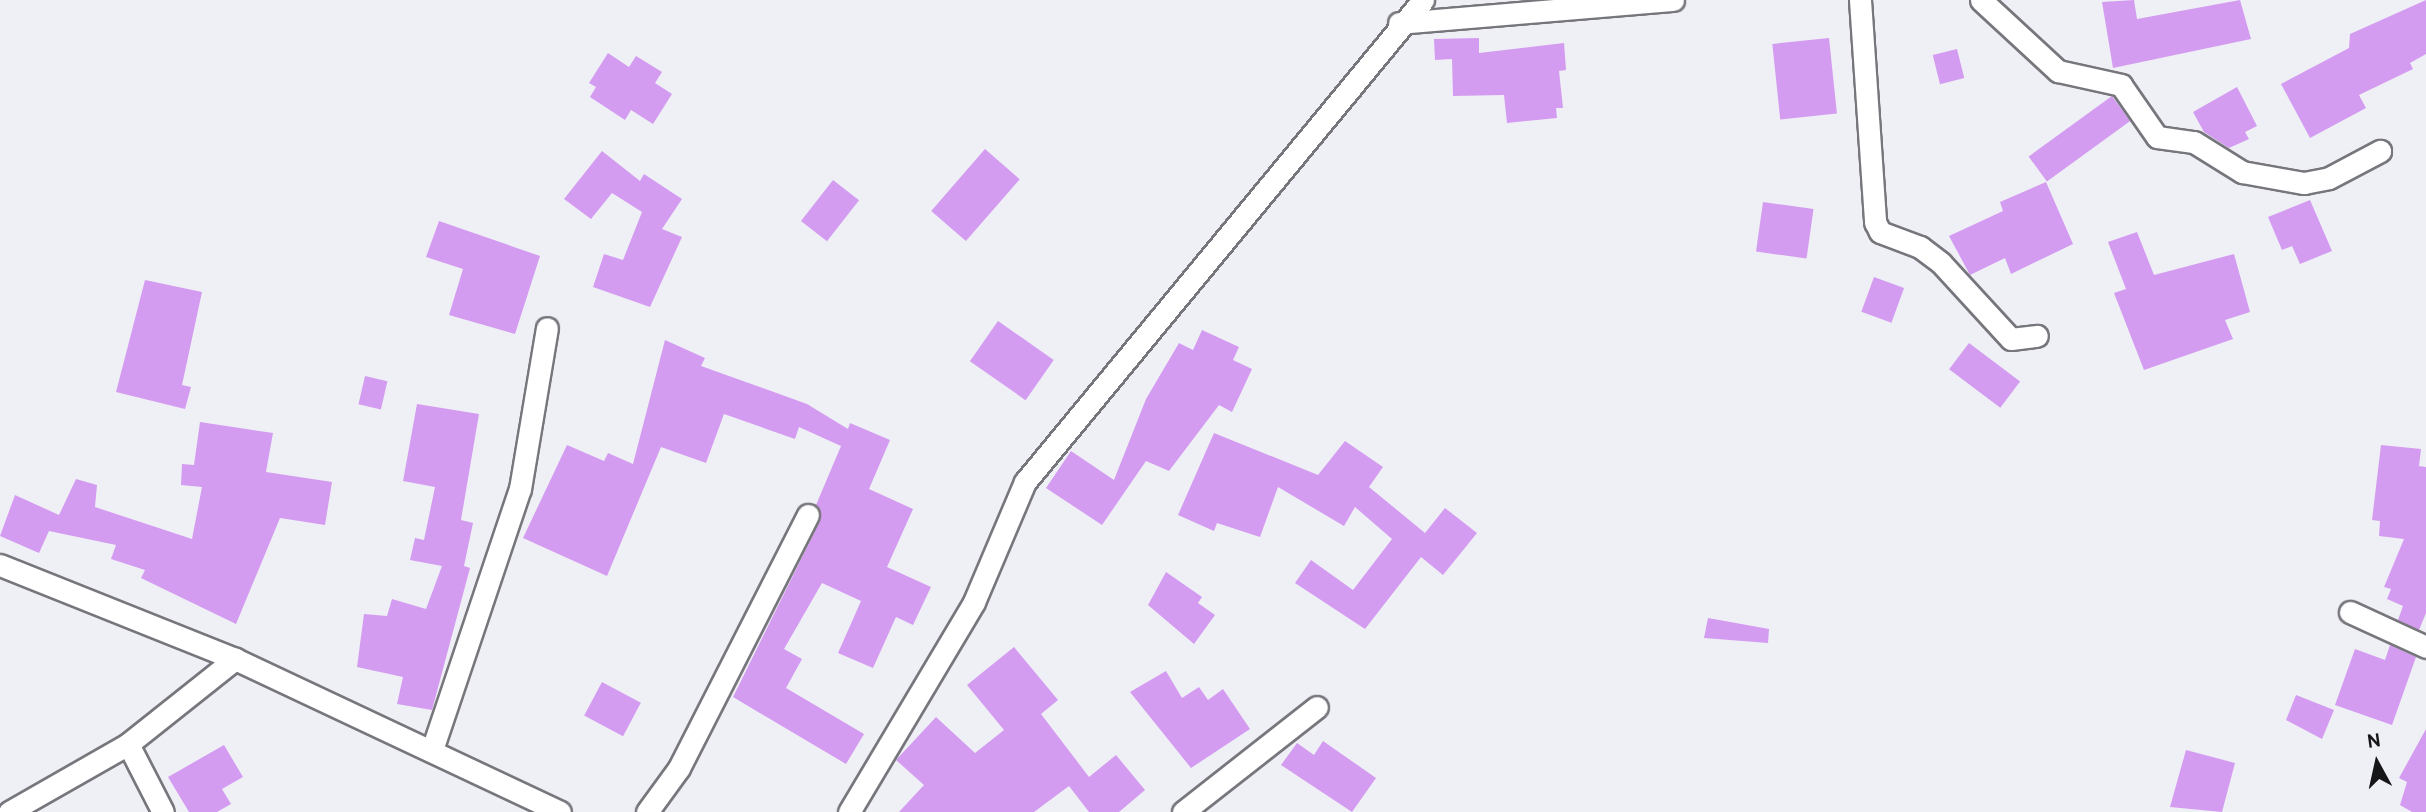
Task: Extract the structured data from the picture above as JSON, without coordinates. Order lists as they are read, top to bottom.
{
  "north": "top"
}
